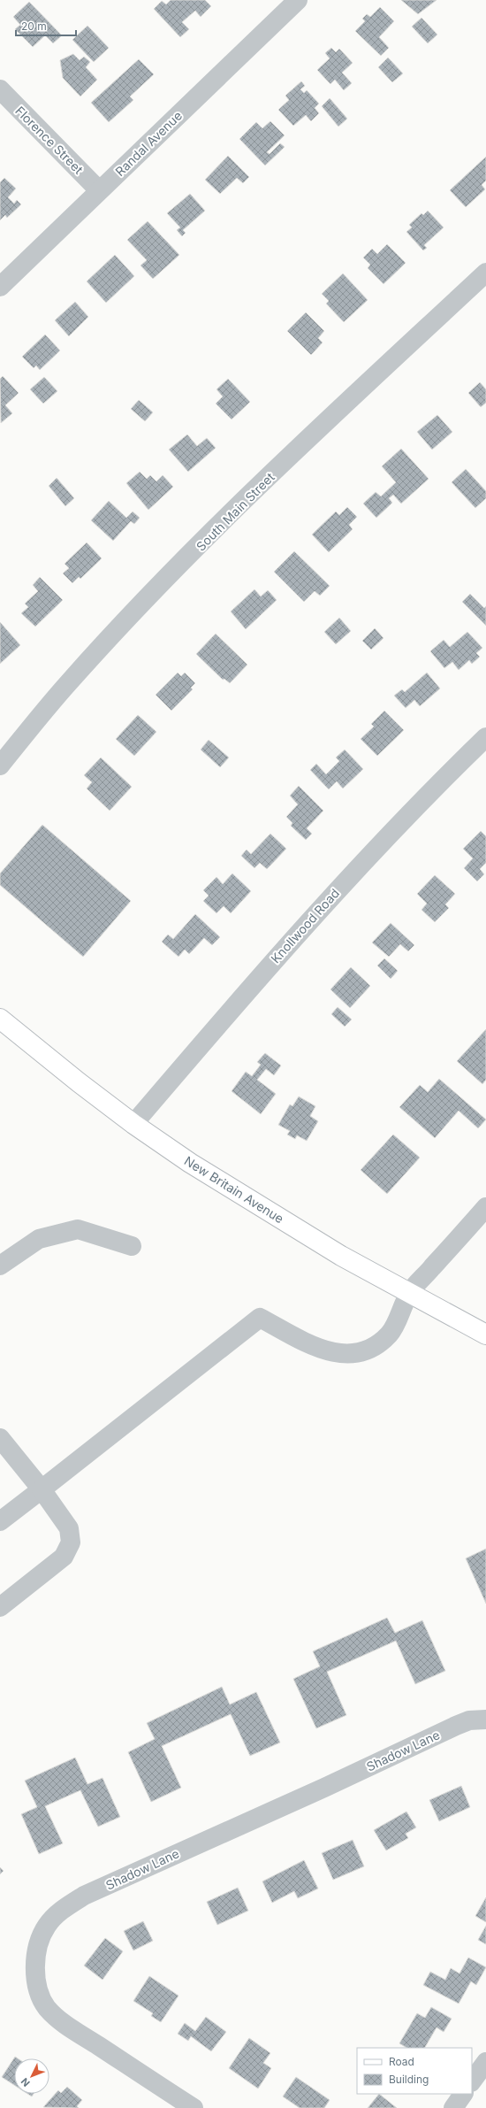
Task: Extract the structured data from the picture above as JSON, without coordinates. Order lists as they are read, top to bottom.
{
  "streets": {
    "main road": ["New Britain Avenue"],
    "street": [
      "Florence Street",
      "Randal Avenue",
      "South Main Street",
      "Knollwood Road",
      "Shadow Lane"
    ]
  },
  "crossings": [
    ["Florence Street", "Randal Avenue"],
    ["Knollwood Road", "New Britain Avenue"]
  ],
  "legend": ["Road", "Building"],
  "scale_bar": "20 m",
  "north": "bottom left"
}
